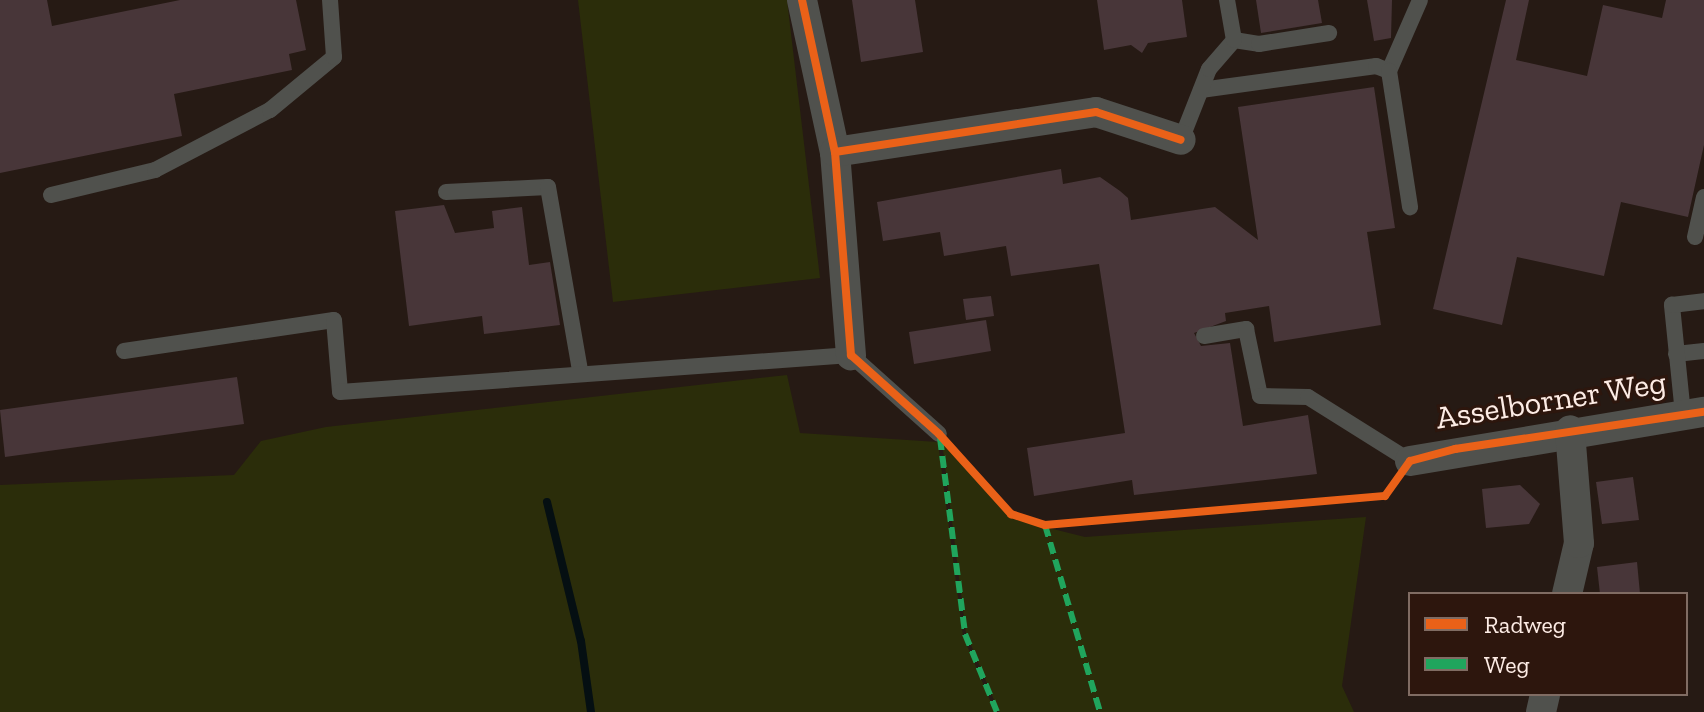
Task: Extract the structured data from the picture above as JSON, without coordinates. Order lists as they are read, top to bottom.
{
  "streets": {
    "street": ["Asselborner Weg"]
  },
  "legend": ["Radweg", "Weg"]
}
